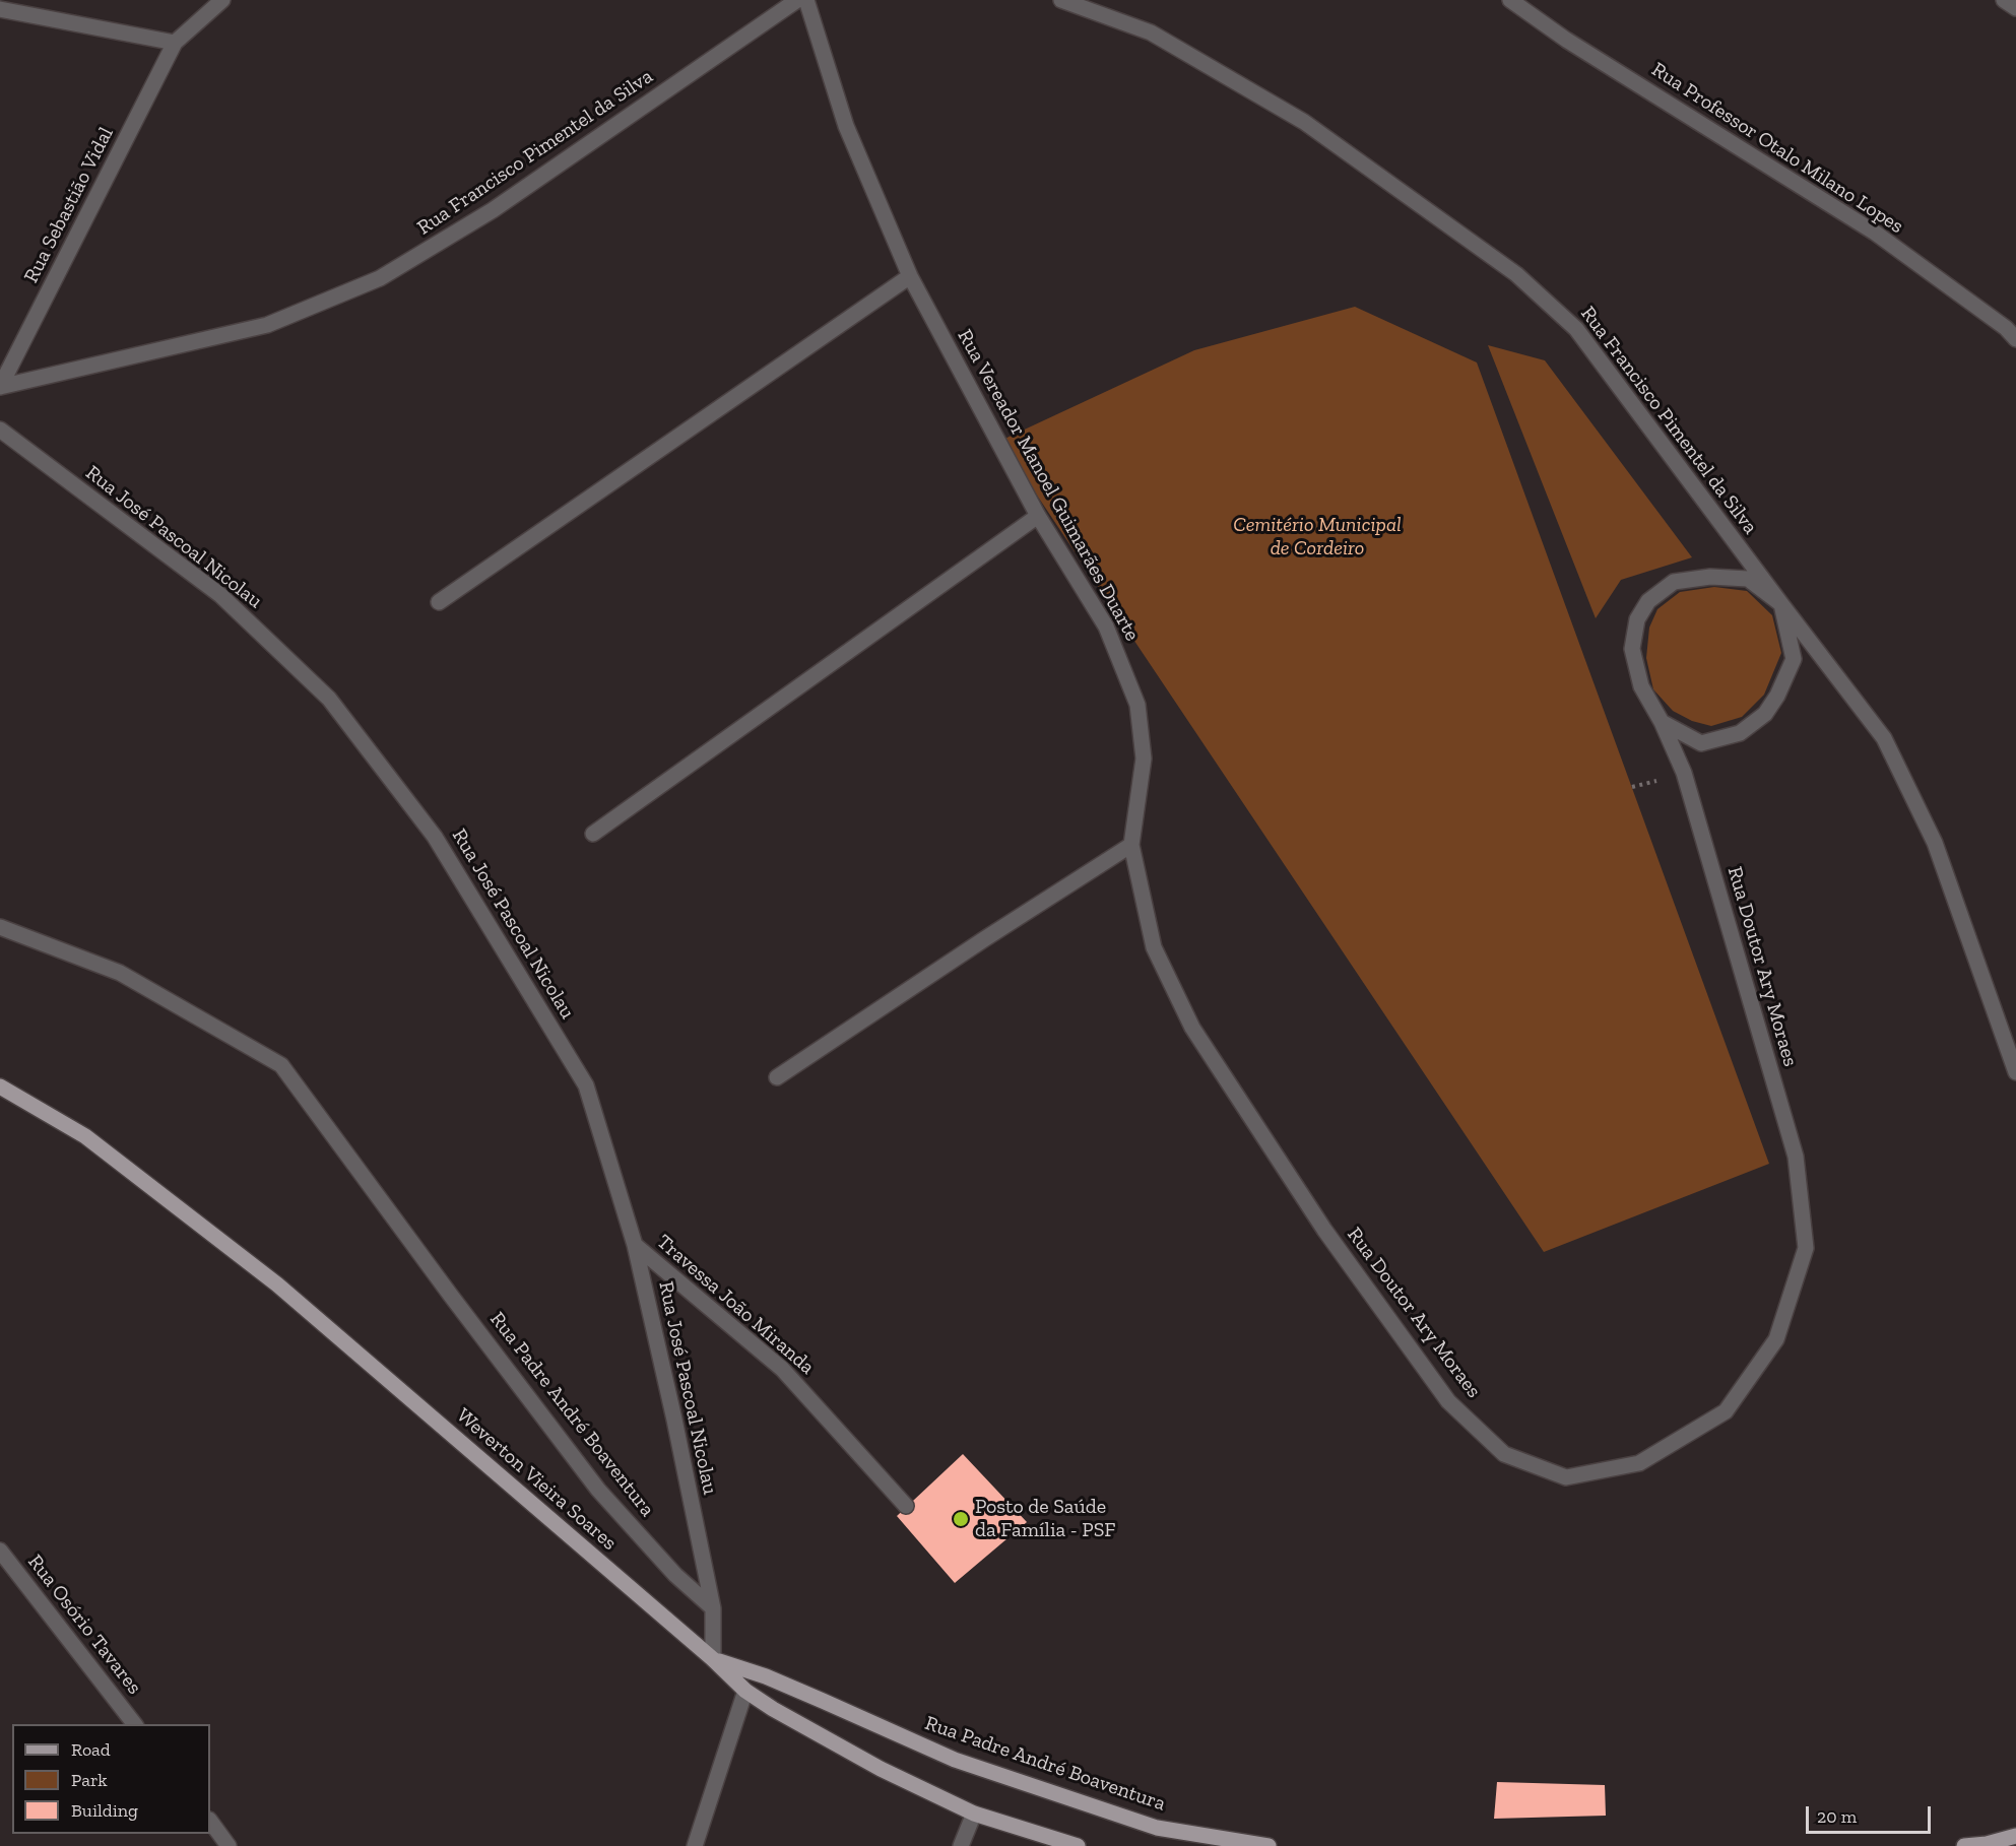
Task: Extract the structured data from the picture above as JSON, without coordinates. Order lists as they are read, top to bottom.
{
  "streets": {
    "main road": ["Rua Padre André Boaventura", "Weverton Vieira Soares"],
    "street": [
      "Rua Professor Otalo Milano Lopes",
      "Rua Francisco Pimentel da Silva",
      "Rua Sebastião Vidal",
      "Rua Vereador Manoel Guimarães Duarte",
      "Rua José Pascoal Nicolau",
      "Rua Doutor Ary Moraes",
      "Travessa João Miranda",
      "Rua Osório Tavares"
    ]
  },
  "crossings": [
    ["Rua Francisco Pimentel da Silva", "Rua Sebastião Vidal"],
    ["Rua Francisco Pimentel da Silva", "Rua Doutor Ary Moraes"],
    ["Rua Vereador Manoel Guimarães Duarte", "Rua Doutor Ary Moraes"],
    ["Rua José Pascoal Nicolau", "Travessa João Miranda"],
    ["Rua José Pascoal Nicolau", "Rua Padre André Boaventura"],
    ["Rua Padre André Boaventura", "Weverton Vieira Soares"]
  ],
  "parks": ["Cemitério Municipal de Cordeiro"],
  "places": ["Posto de Saúde da Família - PSF"],
  "legend": ["Road", "Park", "Building"],
  "scale_bar": "20 m"
}
